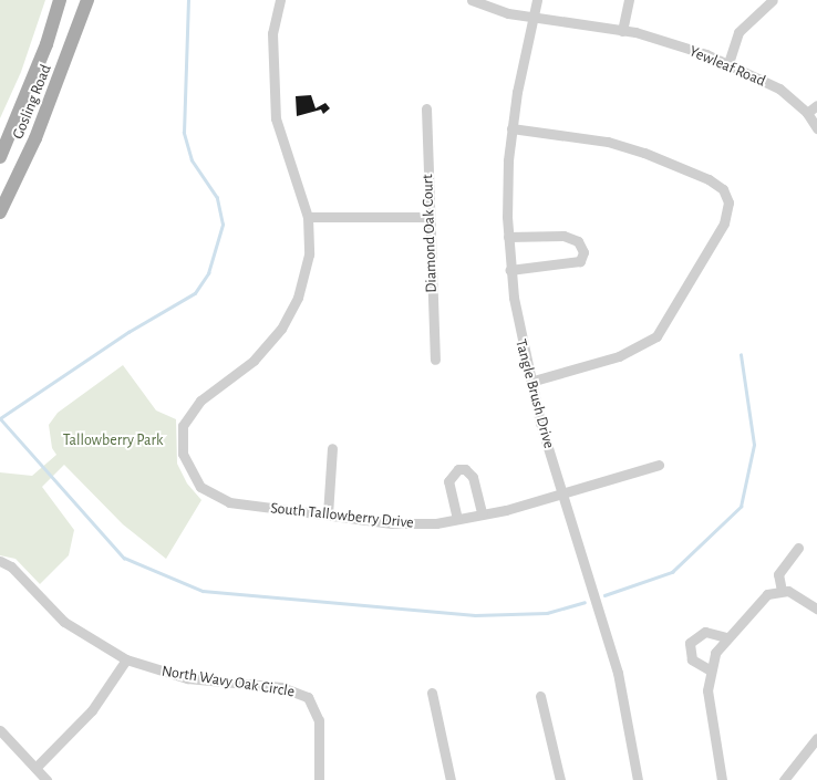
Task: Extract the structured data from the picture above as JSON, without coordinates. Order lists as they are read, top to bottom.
{
  "streets": {
    "main road": ["Gosling Road"],
    "street": [
      "Yewleaf Road",
      "Diamond Oak Court",
      "Tangle Brush Drive",
      "South Tallowberry Drive",
      "North Wavy Oak Circle"
    ]
  },
  "crossings": [
    ["Yewleaf Road", "Tangle Brush Drive"],
    ["Tangle Brush Drive", "South Tallowberry Drive"]
  ],
  "parks": ["Tallowberry Park"]
}
